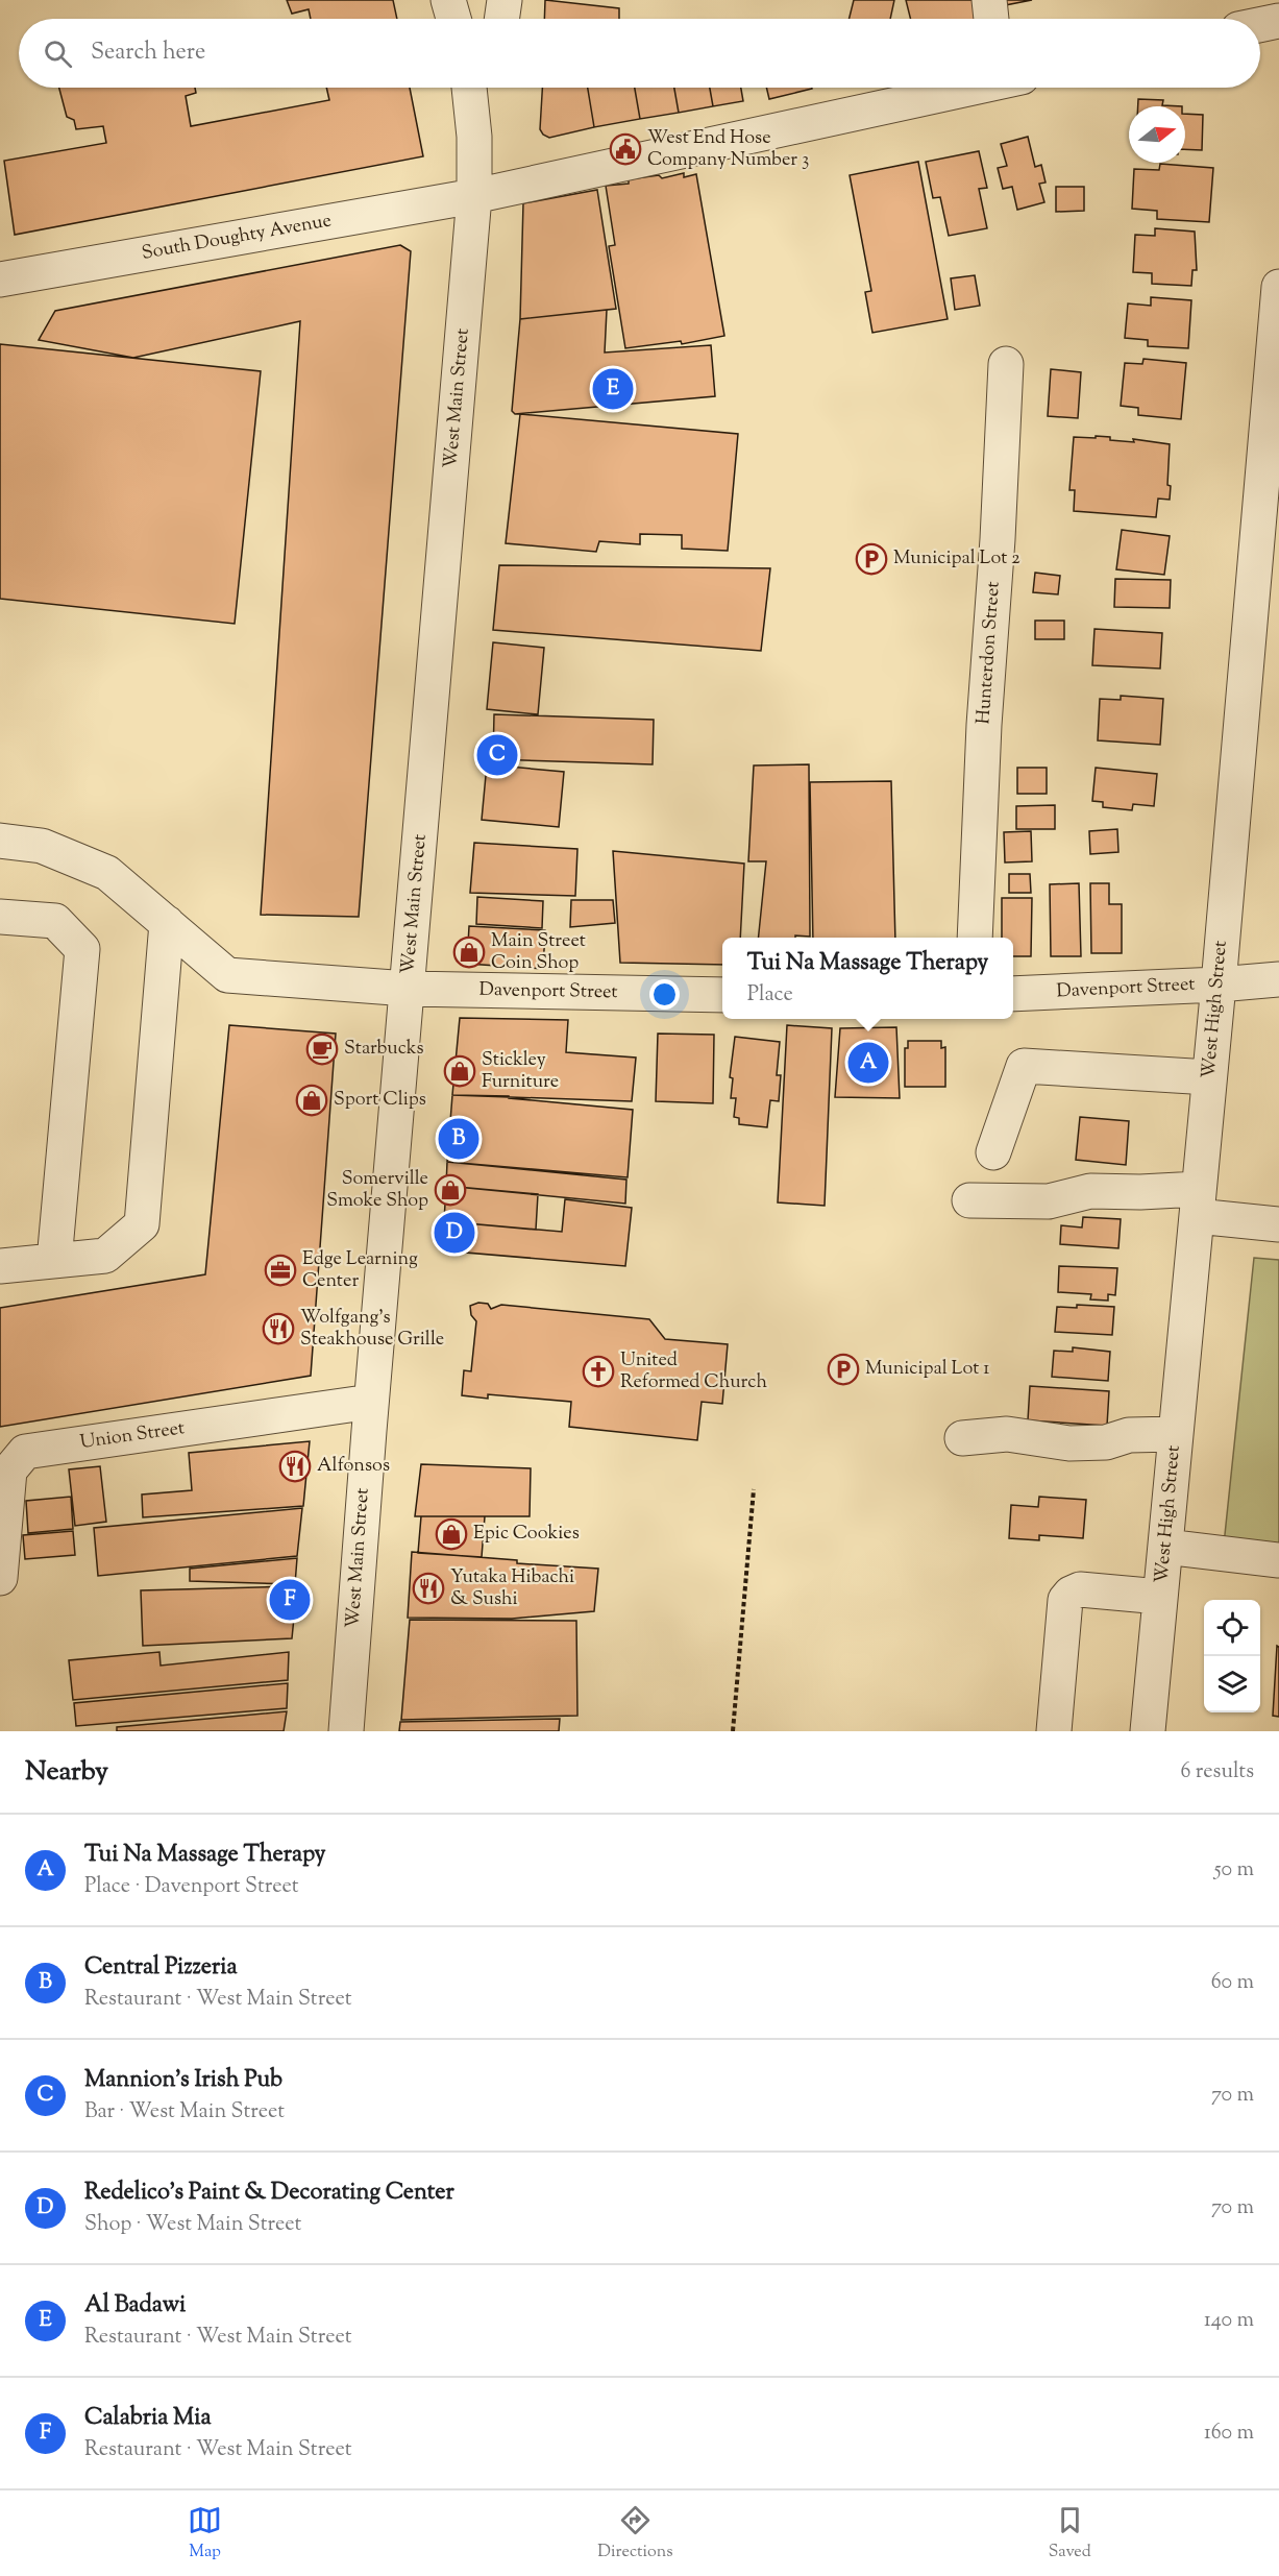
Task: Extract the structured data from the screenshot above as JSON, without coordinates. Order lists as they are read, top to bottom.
{
  "streets": {
    "street": [
      "South Doughty Avenue",
      "West Main Street",
      "Hunterdon Street",
      "Davenport Street",
      "West High Street",
      "Union Street"
    ]
  },
  "crossings": [
    ["South Doughty Avenue", "West Main Street"],
    ["West Main Street", "Davenport Street"],
    ["West Main Street", "Union Street"],
    ["Davenport Street", "West High Street"]
  ],
  "places": {
    "public building": ["West End Hose Company Number 3"],
    "parking": ["Municipal Lot 2", "Municipal Lot 1"],
    "shop": [
      "Main Street Coin Shop",
      "Stickley Furniture",
      "Sport Clips",
      "Somerville Smoke Shop",
      "Epic Cookies"
    ],
    "cafe": ["Starbucks"],
    "office": ["Edge Learning Center"],
    "restaurant": ["Wolfgang's Steakhouse Grille", "Alfonsos", "Yutaka Hibachi & Sushi"],
    "church": ["United Reformed Church"]
  },
  "north": "right",
  "page": {
    "search": "Search here",
    "pins": [
      "E",
      "C",
      "A",
      "B",
      "D",
      "F"
    ],
    "popup": ["Tui Na Massage Therapy", "Place"],
    "heading": ["Nearby", "6 results"],
    "list": [
      {
        "mark": "A",
        "name": "Tui Na Massage Therapy",
        "note": "Place · Davenport Street",
        "value": "50 m"
      },
      {
        "mark": "B",
        "name": "Central Pizzeria",
        "note": "Restaurant · West Main Street",
        "value": "60 m"
      },
      {
        "mark": "C",
        "name": "Mannion's Irish Pub",
        "note": "Bar · West Main Street",
        "value": "70 m"
      },
      {
        "mark": "D",
        "name": "Redelico's Paint & Decorating Center",
        "note": "Shop · West Main Street",
        "value": "70 m"
      },
      {
        "mark": "E",
        "name": "Al Badawi",
        "note": "Restaurant · West Main Street",
        "value": "140 m"
      },
      {
        "mark": "F",
        "name": "Calabria Mia",
        "note": "Restaurant · West Main Street",
        "value": "160 m"
      }
    ],
    "nav": ["Map", "Directions", "Saved"]
  }
}
